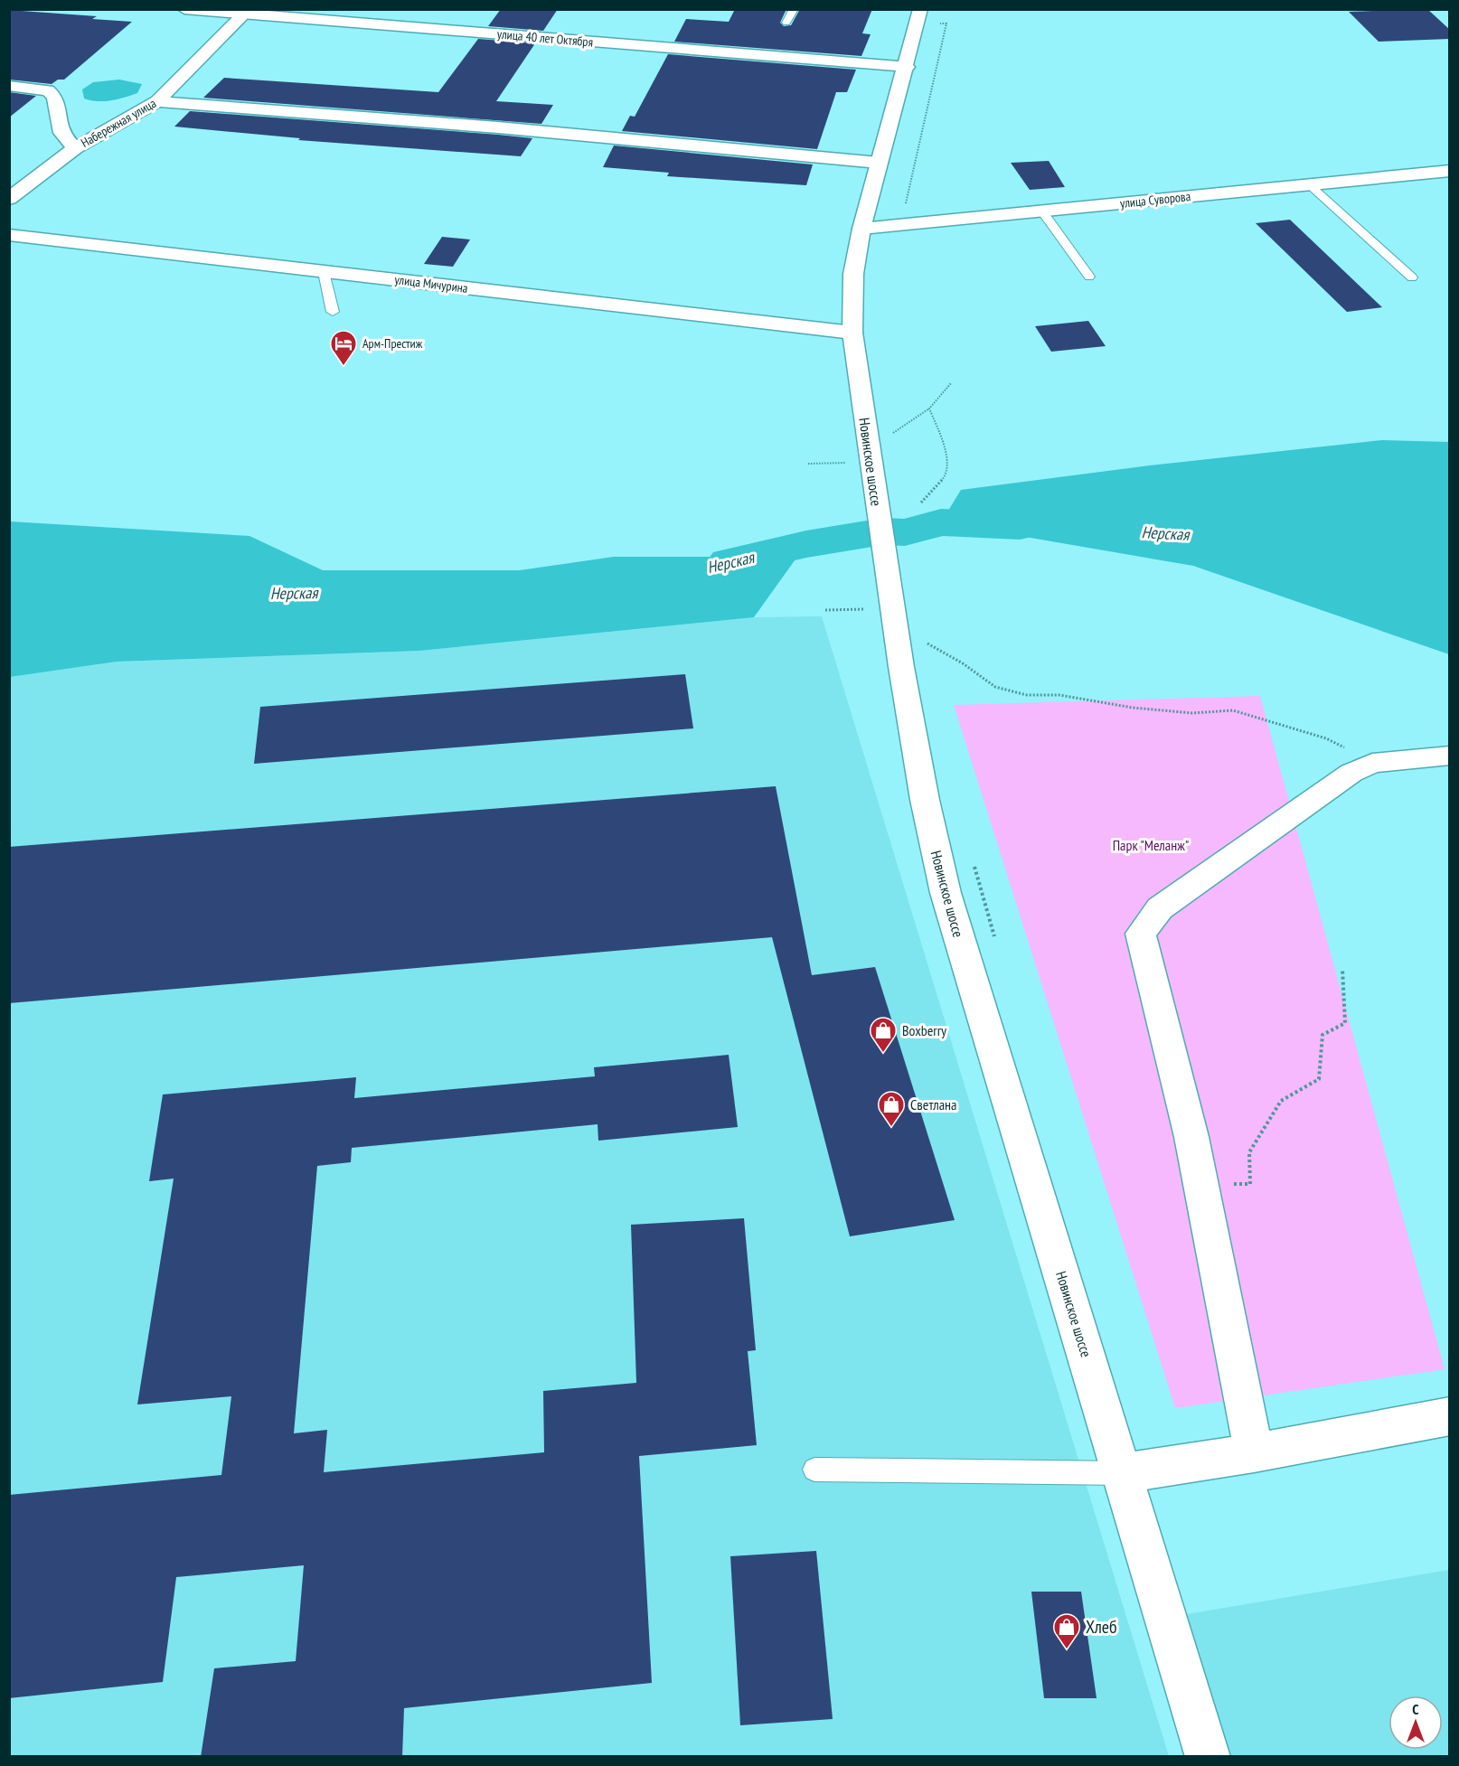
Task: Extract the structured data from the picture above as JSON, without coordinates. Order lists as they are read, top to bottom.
{
  "streets": {
    "street": [
      "улица 40 лет Октября",
      "Набережная улица",
      "улица Суворова",
      "улица Мичурина",
      "Новинское шоссе"
    ]
  },
  "crossings": [
    ["улица 40 лет Октября", "Набережная улица"],
    ["улица 40 лет Октября", "Новинское шоссе"],
    ["улица Суворова", "Новинское шоссе"],
    ["улица Мичурина", "Новинское шоссе"]
  ],
  "water": ["Нерская"],
  "parks": ["Парк \"Меланж\""],
  "places": {
    "hotel": ["Арм-Престиж"],
    "shop": ["Boxberry", "Светлана", "Хлеб"]
  },
  "north": "top"
}
